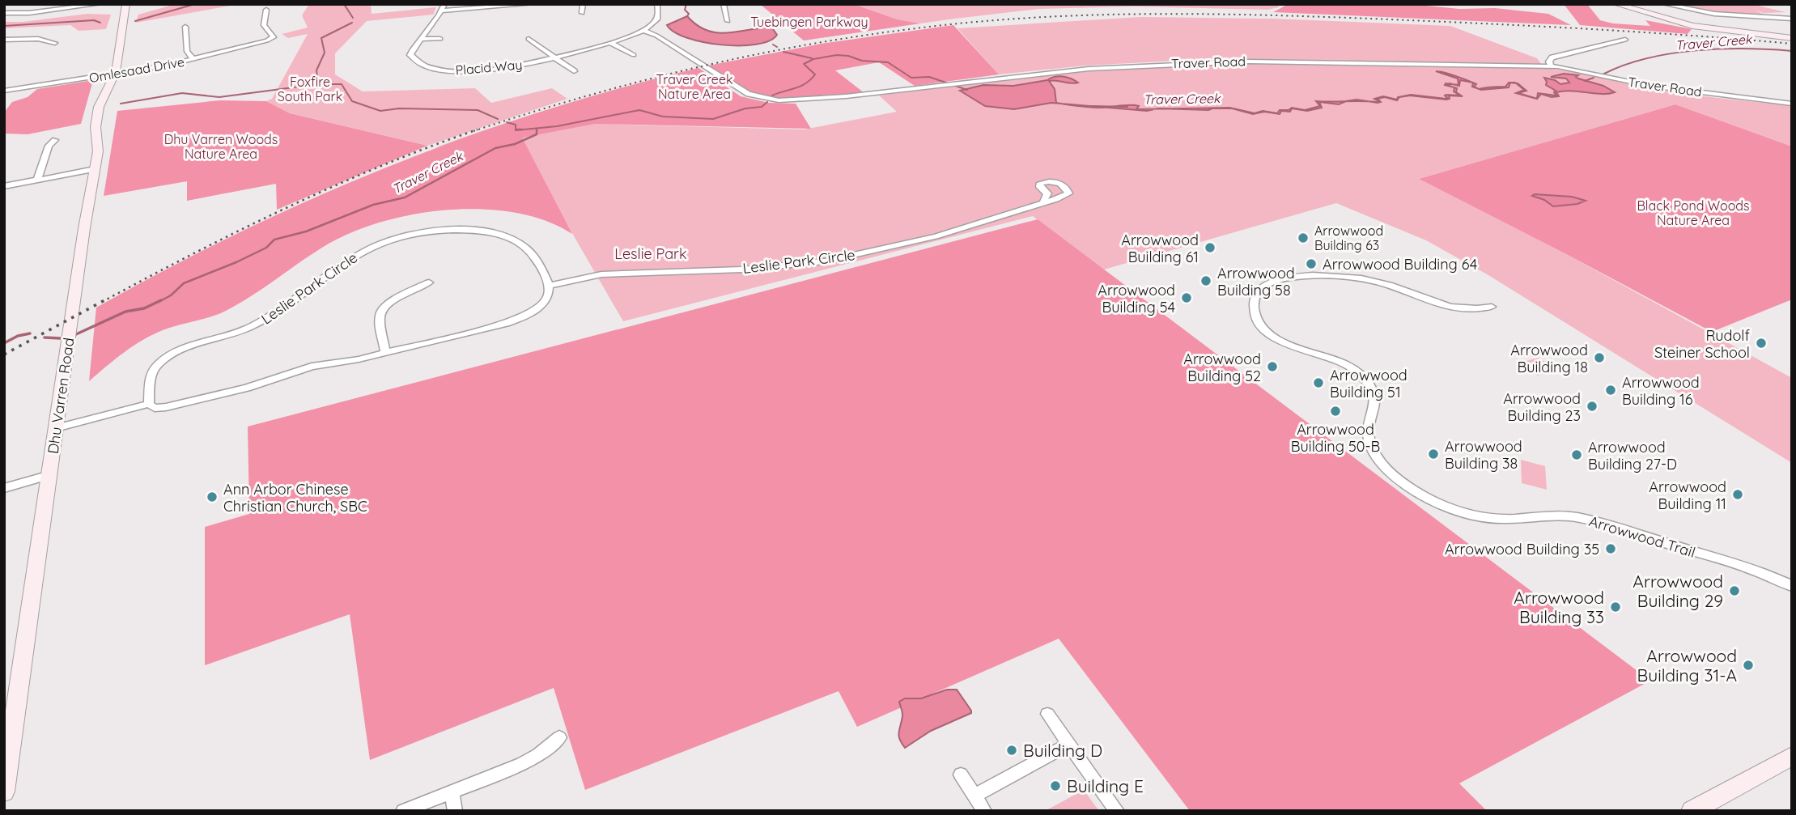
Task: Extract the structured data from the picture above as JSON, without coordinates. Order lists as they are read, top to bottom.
{
  "streets": {
    "main road": ["Dhu Varren Road"],
    "street": [
      "Traver Road",
      "Placid Way",
      "Omlesaad Drive",
      "Leslie Park Circle",
      "Arrowwood Trail"
    ]
  },
  "crossings": [
    ["Traver Road", "Placid Way"],
    ["Omlesaad Drive", "Dhu Varren Road"]
  ],
  "water": ["Traver Creek"],
  "parks": [
    "Tuebingen Parkway",
    "Traver Creek Nature Area",
    "Foxfire South Park",
    "Dhu Varren Woods Nature Area",
    "Black Pond Woods Nature Area",
    "Leslie Park"
  ],
  "places": [
    "Arrowwood Building 63",
    "Arrowwood Building 61",
    "Arrowwood Building 64",
    "Arrowwood Building 58",
    "Arrowwood Building 54",
    "Rudolf Steiner School",
    "Arrowwood Building 18",
    "Arrowwood Building 52",
    "Arrowwood Building 51",
    "Arrowwood Building 16",
    "Arrowwood Building 23",
    "Arrowwood Building 50-B",
    "Arrowwood Building 38",
    "Arrowwood Building 27-D",
    "Arrowwood Building 11",
    "Ann Arbor Chinese Christian Church, SBC",
    "Arrowwood Building 35",
    "Arrowwood Building 29",
    "Arrowwood Building 33",
    "Arrowwood Building 31-A",
    "Building D",
    "Building E"
  ]
}
